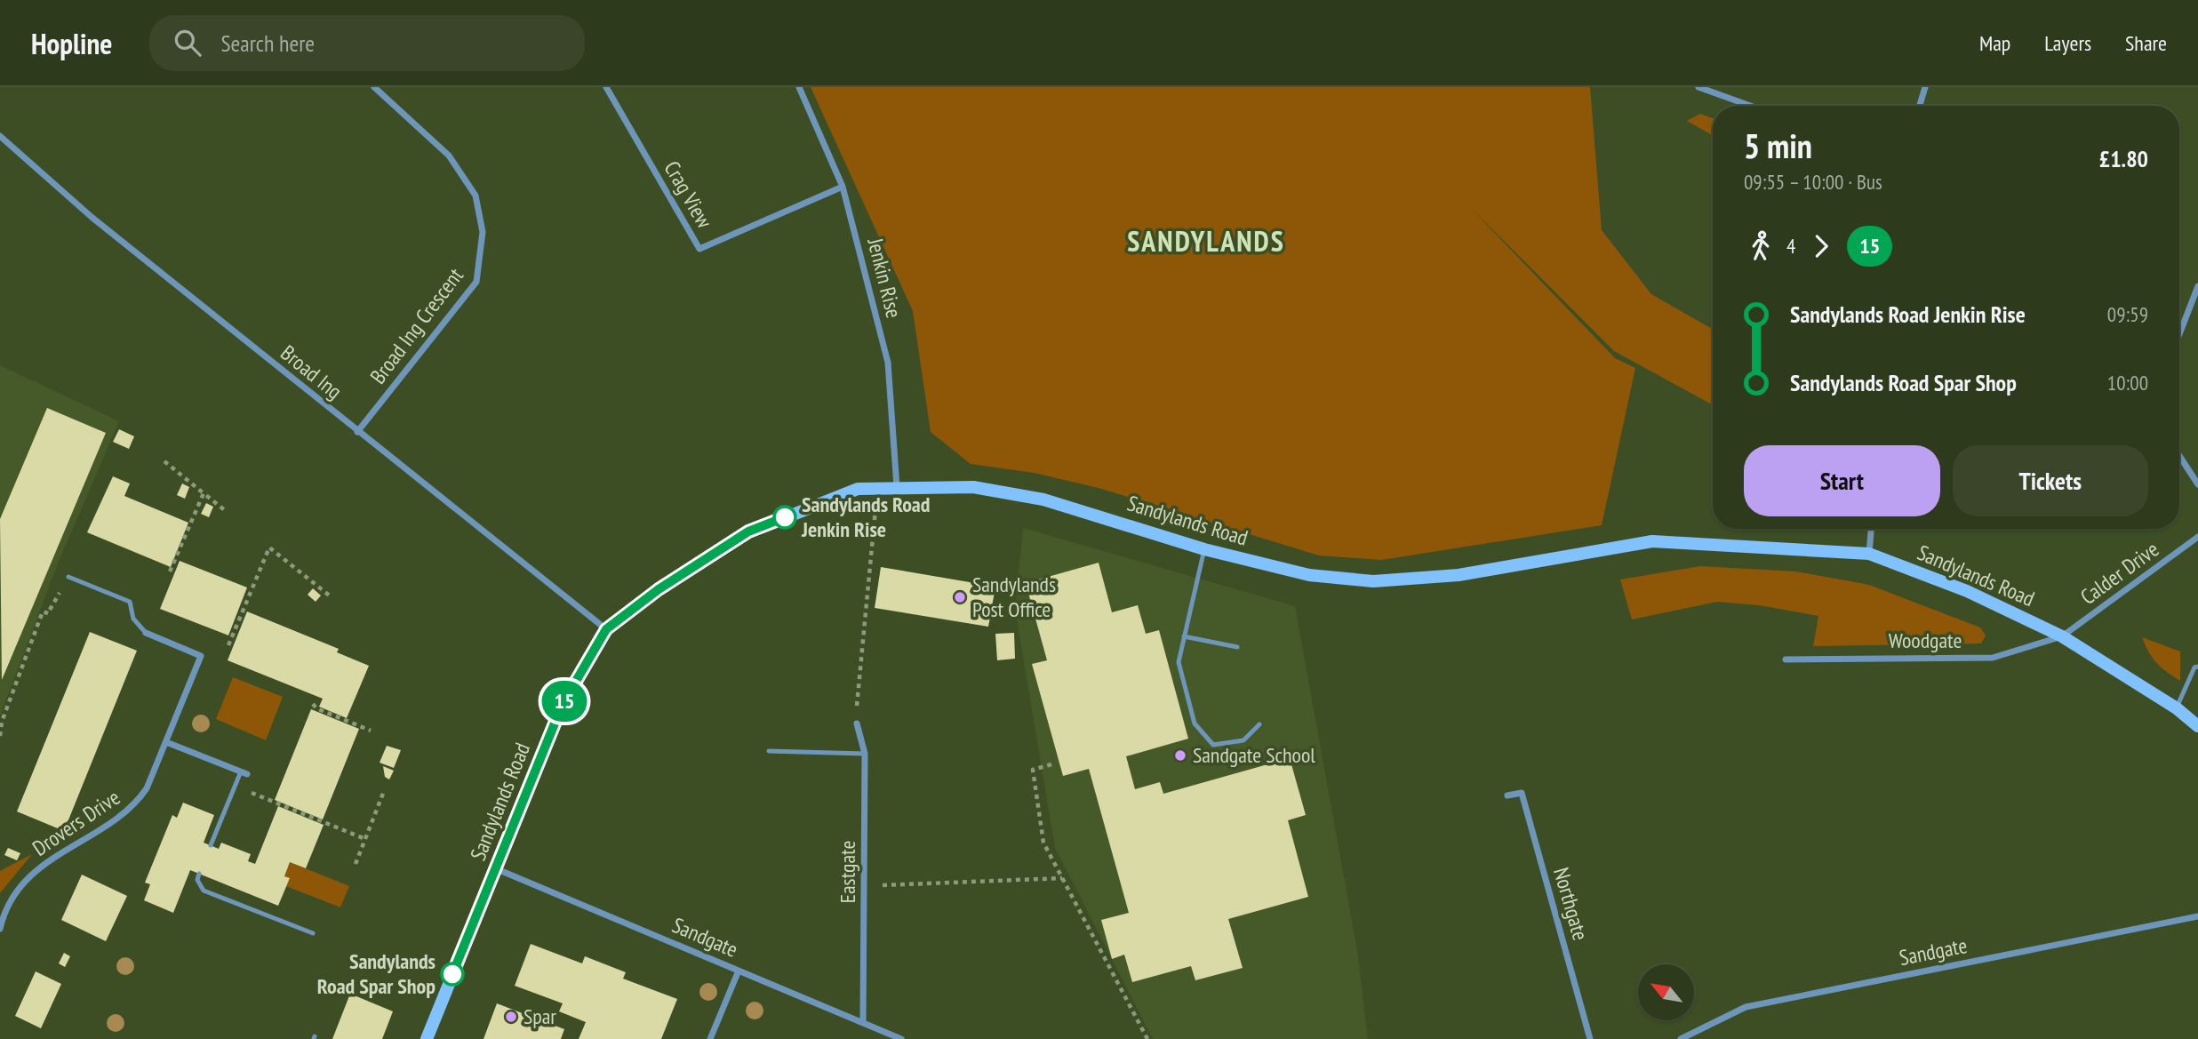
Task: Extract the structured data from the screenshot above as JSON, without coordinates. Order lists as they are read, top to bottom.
{
  "streets": {
    "street": [
      "Crag View",
      "Jenkin Rise",
      "Broad Ing Crescent",
      "Broad Ing",
      "Sandylands Road",
      "Calder Drive",
      "Woodgate",
      "Drovers Drive",
      "Eastgate",
      "Northgate",
      "Sandgate"
    ]
  },
  "crossings": [
    ["Crag View", "Jenkin Rise"],
    ["Jenkin Rise", "Sandylands Road"],
    ["Broad Ing Crescent", "Broad Ing"],
    ["Broad Ing", "Sandylands Road"],
    ["Sandylands Road", "Calder Drive"],
    ["Sandylands Road", "Woodgate"],
    ["Sandylands Road", "Sandgate"],
    ["Calder Drive", "Woodgate"],
    ["Eastgate", "Sandgate"]
  ],
  "districts": ["SANDYLANDS"],
  "places": [
    "Sandylands Road Jenkin Rise",
    "Sandylands Post Office",
    "Sandgate School",
    "Sandylands Road Spar Shop",
    "Spar"
  ],
  "lines": ["bus line 15"],
  "north": "top left",
  "page": {
    "header": "Hopline",
    "search": "Search here",
    "nav": ["Map", "Layers", "Share"],
    "on_map": "15",
    "heading": ["5 min", "09:55 – 10:00 · Bus", "£1.80"],
    "legs": ["4", "15"],
    "list": [
      {
        "name": "Sandylands Road Jenkin Rise",
        "value": "09:59"
      },
      {
        "name": "Sandylands Road Spar Shop",
        "value": "10:00"
      }
    ],
    "buttons": ["Start", "Tickets"]
  }
}
